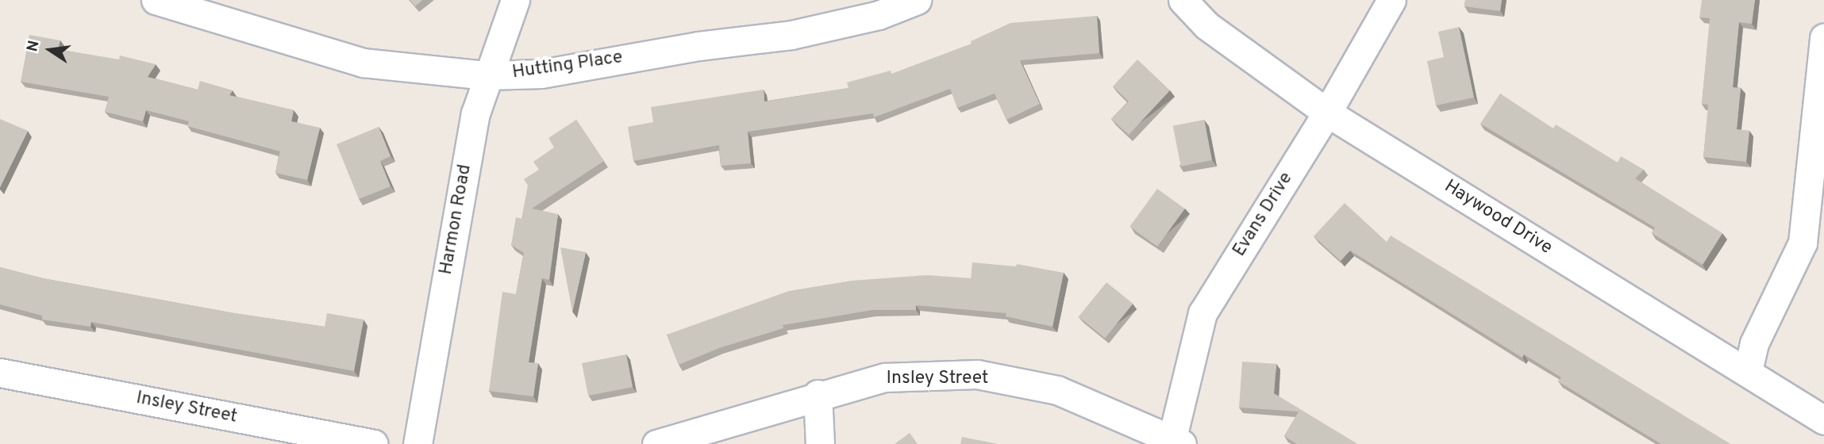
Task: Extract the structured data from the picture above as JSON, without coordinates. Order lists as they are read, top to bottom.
{
  "streets": {
    "street": [
      "Hutting Place",
      "Evans Drive",
      "Haywood Drive",
      "Harmon Road",
      "Insley Street"
    ]
  },
  "crossings": [
    ["Hutting Place", "Harmon Road"],
    ["Evans Drive", "Haywood Drive"],
    ["Evans Drive", "Insley Street"]
  ],
  "north": "left"
}
